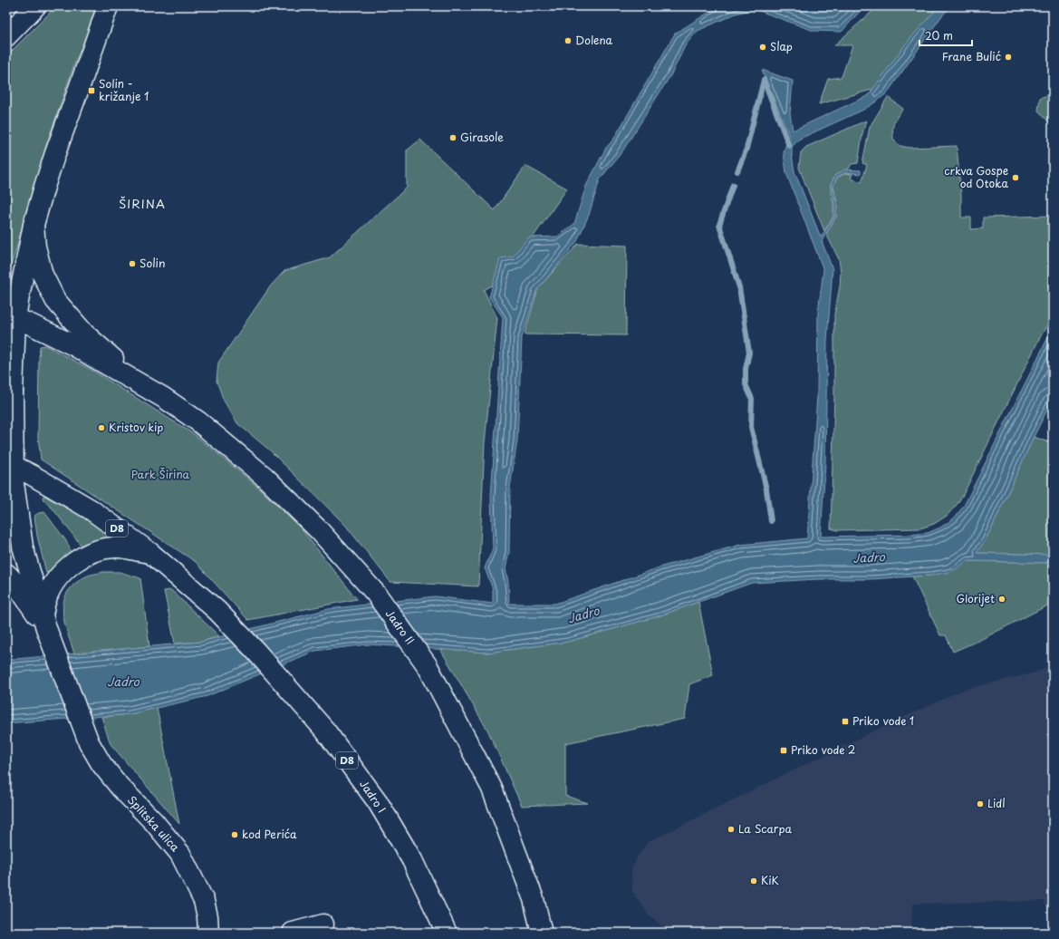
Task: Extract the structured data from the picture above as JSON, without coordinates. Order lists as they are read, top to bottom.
{
  "streets": {
    "main road": [
      "D8",
      "Jadro II",
      "Jadro I",
      "Splitska ulica"
    ]
  },
  "crossings": [
    ["D8", "Jadro I"]
  ],
  "districts": ["ŠIRINA"],
  "water": ["Jadro"],
  "parks": ["Park Širina"],
  "places": {
    "other": [
      "Dolena",
      "Slap",
      "Frane Bulić",
      "Girasole",
      "crkva Gospe od Otoka",
      "Solin",
      "Kristov kip",
      "Glorijet",
      "Lidl",
      "La Scarpa",
      "kod Perića",
      "KiK"
    ],
    "transit": ["Solin - križanje 1", "Priko vode 1", "Priko vode 2"]
  },
  "scale_bar": "20 m"
}
